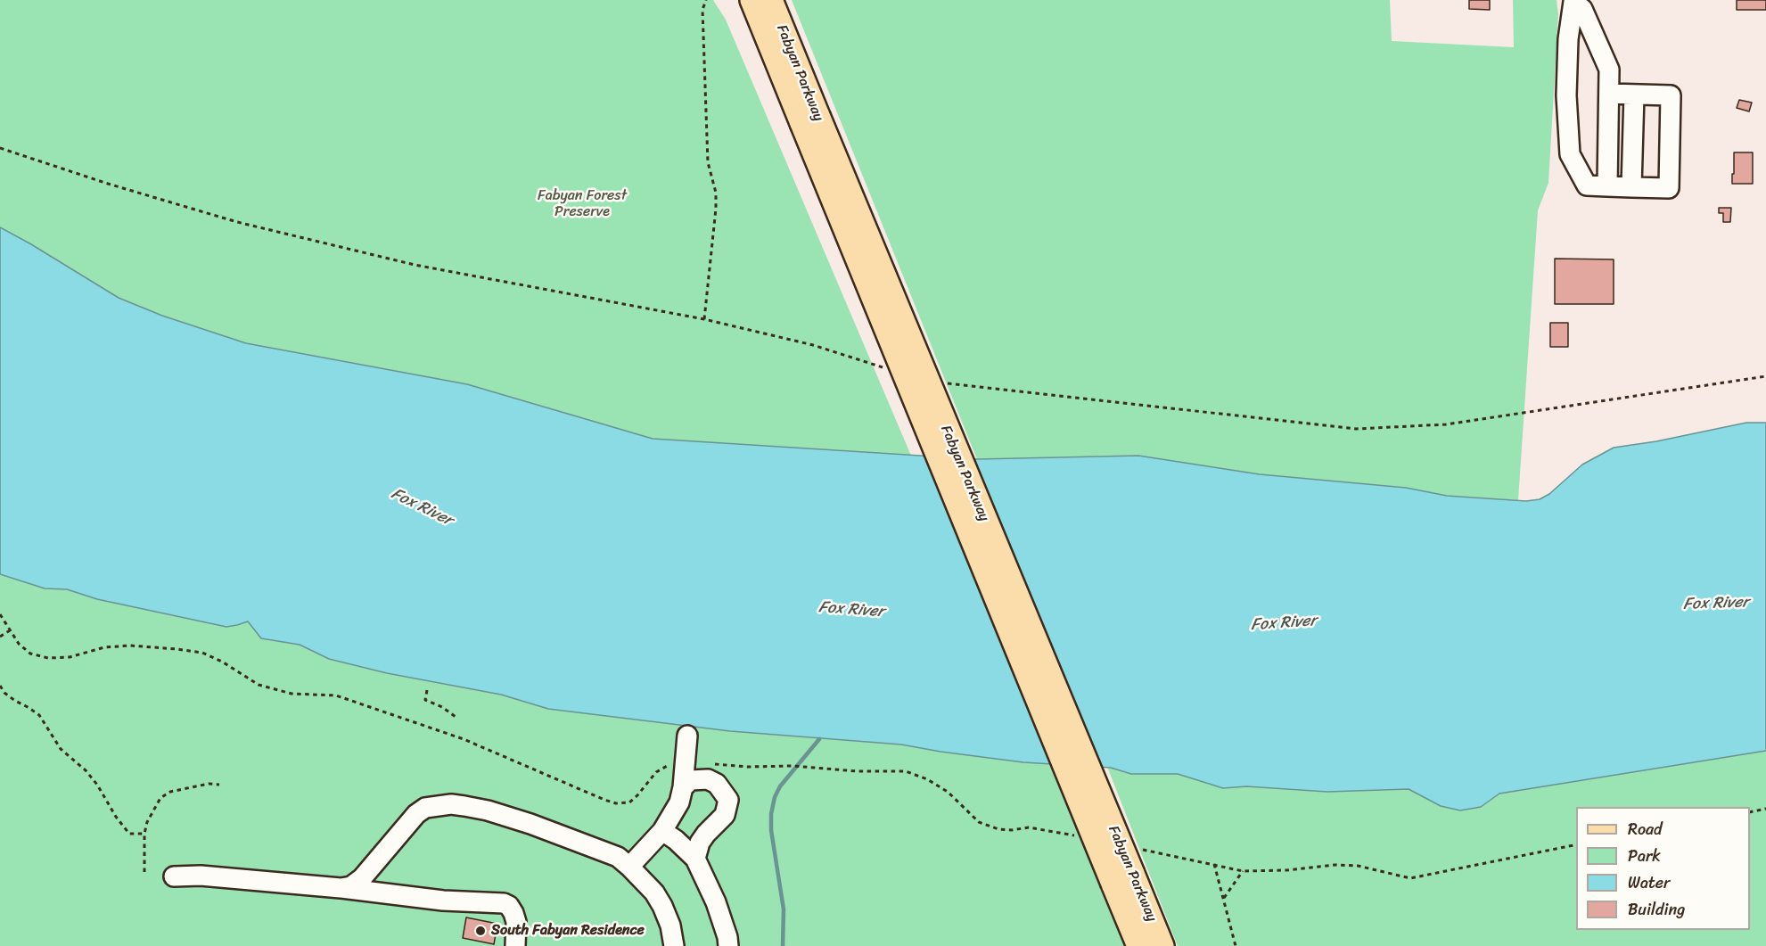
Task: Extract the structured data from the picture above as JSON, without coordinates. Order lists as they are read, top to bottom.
{
  "streets": {
    "main road": ["Fabyan Parkway"]
  },
  "water": ["Fox River"],
  "parks": ["Fabyan Forest Preserve"],
  "places": ["South Fabyan Residence"],
  "legend": [
    "Road",
    "Park",
    "Water",
    "Building"
  ]
}
